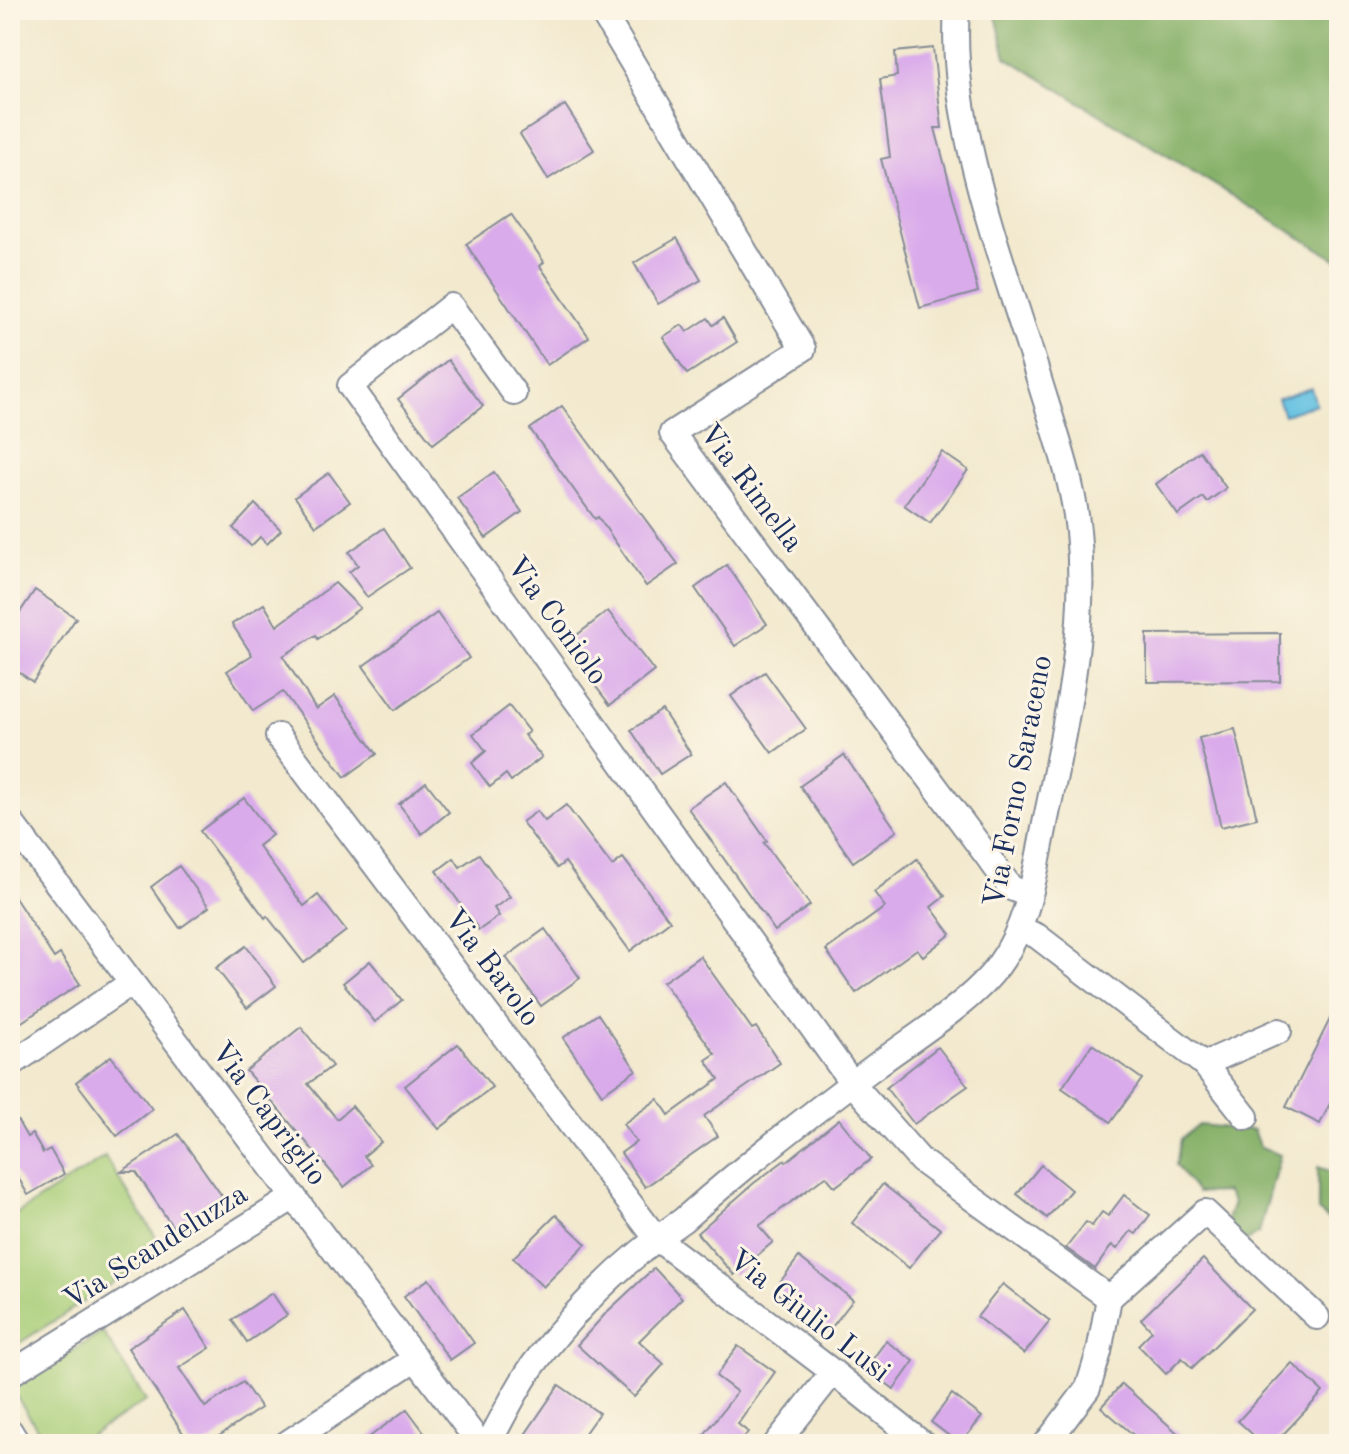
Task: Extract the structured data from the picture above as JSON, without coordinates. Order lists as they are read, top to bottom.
{
  "streets": {
    "street": [
      "Via Rimella",
      "Via Coniolo",
      "Via Forno Saraceno",
      "Via Barolo",
      "Via Capriglio",
      "Via Scandeluzza",
      "Via Giulio Lusi"
    ]
  },
  "crossings": [
    ["Via Rimella", "Via Forno Saraceno"],
    ["Via Coniolo", "Via Forno Saraceno"],
    ["Via Forno Saraceno", "Via Barolo"],
    ["Via Forno Saraceno", "Via Giulio Lusi"],
    ["Via Barolo", "Via Giulio Lusi"],
    ["Via Capriglio", "Via Scandeluzza"]
  ]
}
